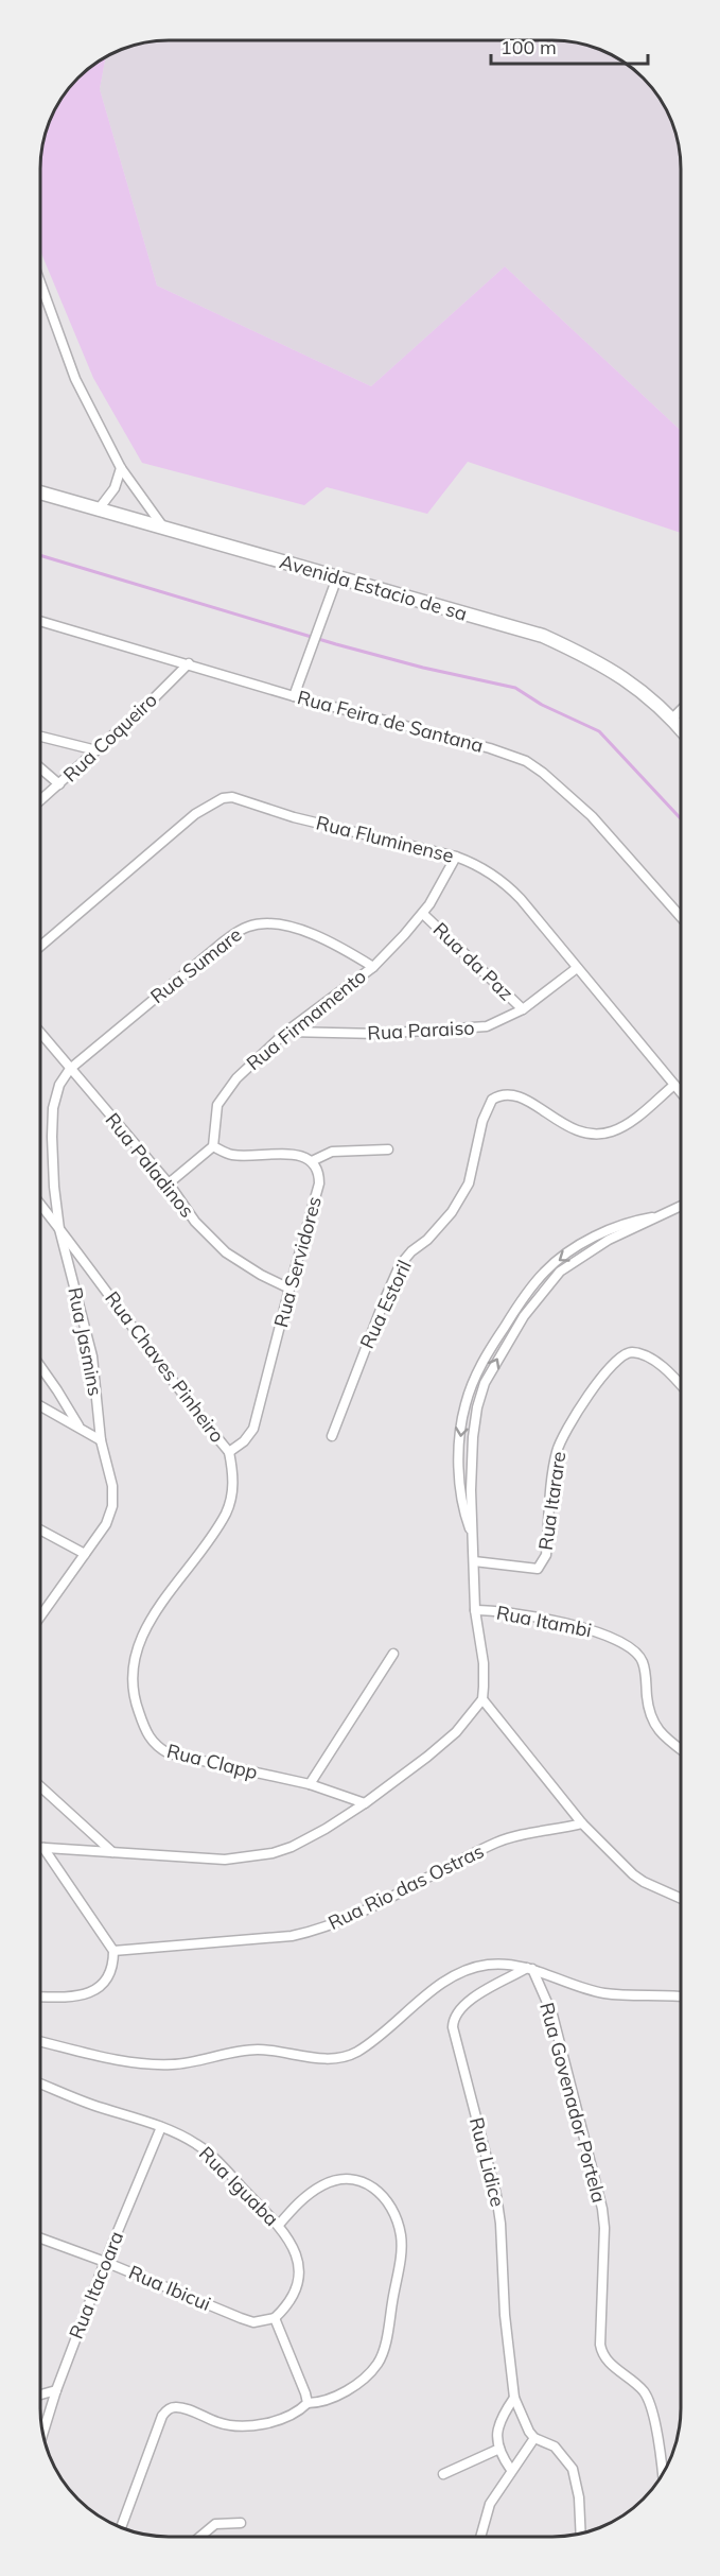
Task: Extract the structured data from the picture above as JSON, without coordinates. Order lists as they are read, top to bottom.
{
  "streets": {
    "street": [
      "Avenida Estacio de sa",
      "Rua Feira de Santana",
      "Rua Coqueiro",
      "Rua Fluminense",
      "Rua da Paz",
      "Rua Sumare",
      "Rua Firmamento",
      "Rua Paraiso",
      "Rua Paladinos",
      "Rua Servidores",
      "Rua Estoril",
      "Rua Jasmins",
      "Rua Chaves Pinheiro",
      "Rua Itarare",
      "Rua Itambi",
      "Rua Clapp",
      "Rua Rio das Ostras",
      "Rua Govenador Portela",
      "Rua Lidice",
      "Rua Iguaba",
      "Rua Itacoara",
      "Rua Ibicui"
    ]
  },
  "crossings": [
    ["Rua Feira de Santana", "Rua Coqueiro"],
    ["Rua Fluminense", "Rua Firmamento"],
    ["Rua Fluminense", "Rua Paraiso"],
    ["Rua Fluminense", "Rua Estoril"],
    ["Rua da Paz", "Rua Firmamento"],
    ["Rua da Paz", "Rua Paraiso"],
    ["Rua Sumare", "Rua Firmamento"],
    ["Rua Sumare", "Rua Paladinos"],
    ["Rua Sumare", "Rua Jasmins"],
    ["Rua Firmamento", "Rua Paraiso"],
    ["Rua Paladinos", "Rua Servidores"],
    ["Rua Paladinos", "Rua Jasmins"],
    ["Rua Servidores", "Rua Chaves Pinheiro"],
    ["Rua Servidores", "Rua Clapp"],
    ["Rua Jasmins", "Rua Chaves Pinheiro"],
    ["Rua Chaves Pinheiro", "Rua Clapp"],
    ["Rua Govenador Portela", "Rua Lidice"],
    ["Rua Iguaba", "Rua Itacoara"],
    ["Rua Iguaba", "Rua Ibicui"],
    ["Rua Itacoara", "Rua Ibicui"]
  ],
  "scale_bar": "100 m"
}
